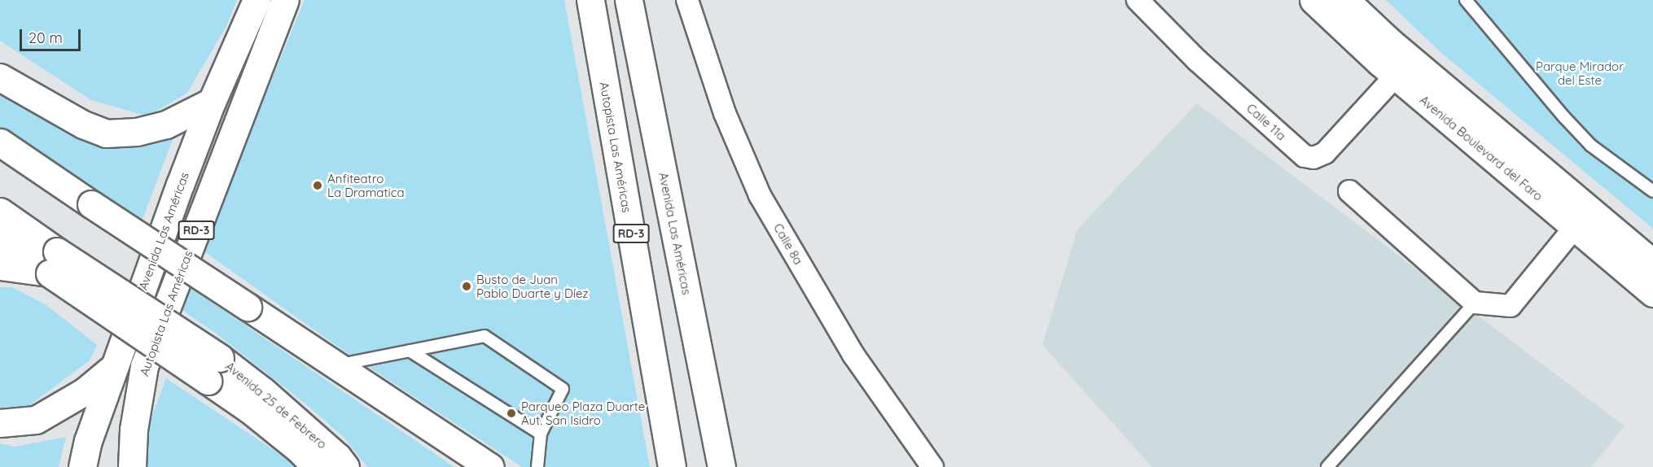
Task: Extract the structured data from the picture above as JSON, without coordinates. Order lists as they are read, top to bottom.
{
  "streets": {
    "main road": [
      "Autopista Las Américas",
      "Avenida Boulevard del Faro",
      "RD-3",
      "Avenida Las Américas",
      "Avenida 25 de Febrero"
    ],
    "street": ["Calle 11a", "Calle 8a"]
  },
  "crossings": [
    ["Calle 11a", "Avenida Boulevard del Faro"]
  ],
  "parks": ["Parque Mirador del Este"],
  "places": ["Anfiteatro La Dramatica", "Busto de Juan Pablo Duarte y Díez", "Parqueo Plaza Duarte Aut. San Isidro"],
  "scale_bar": "20 m"
}
